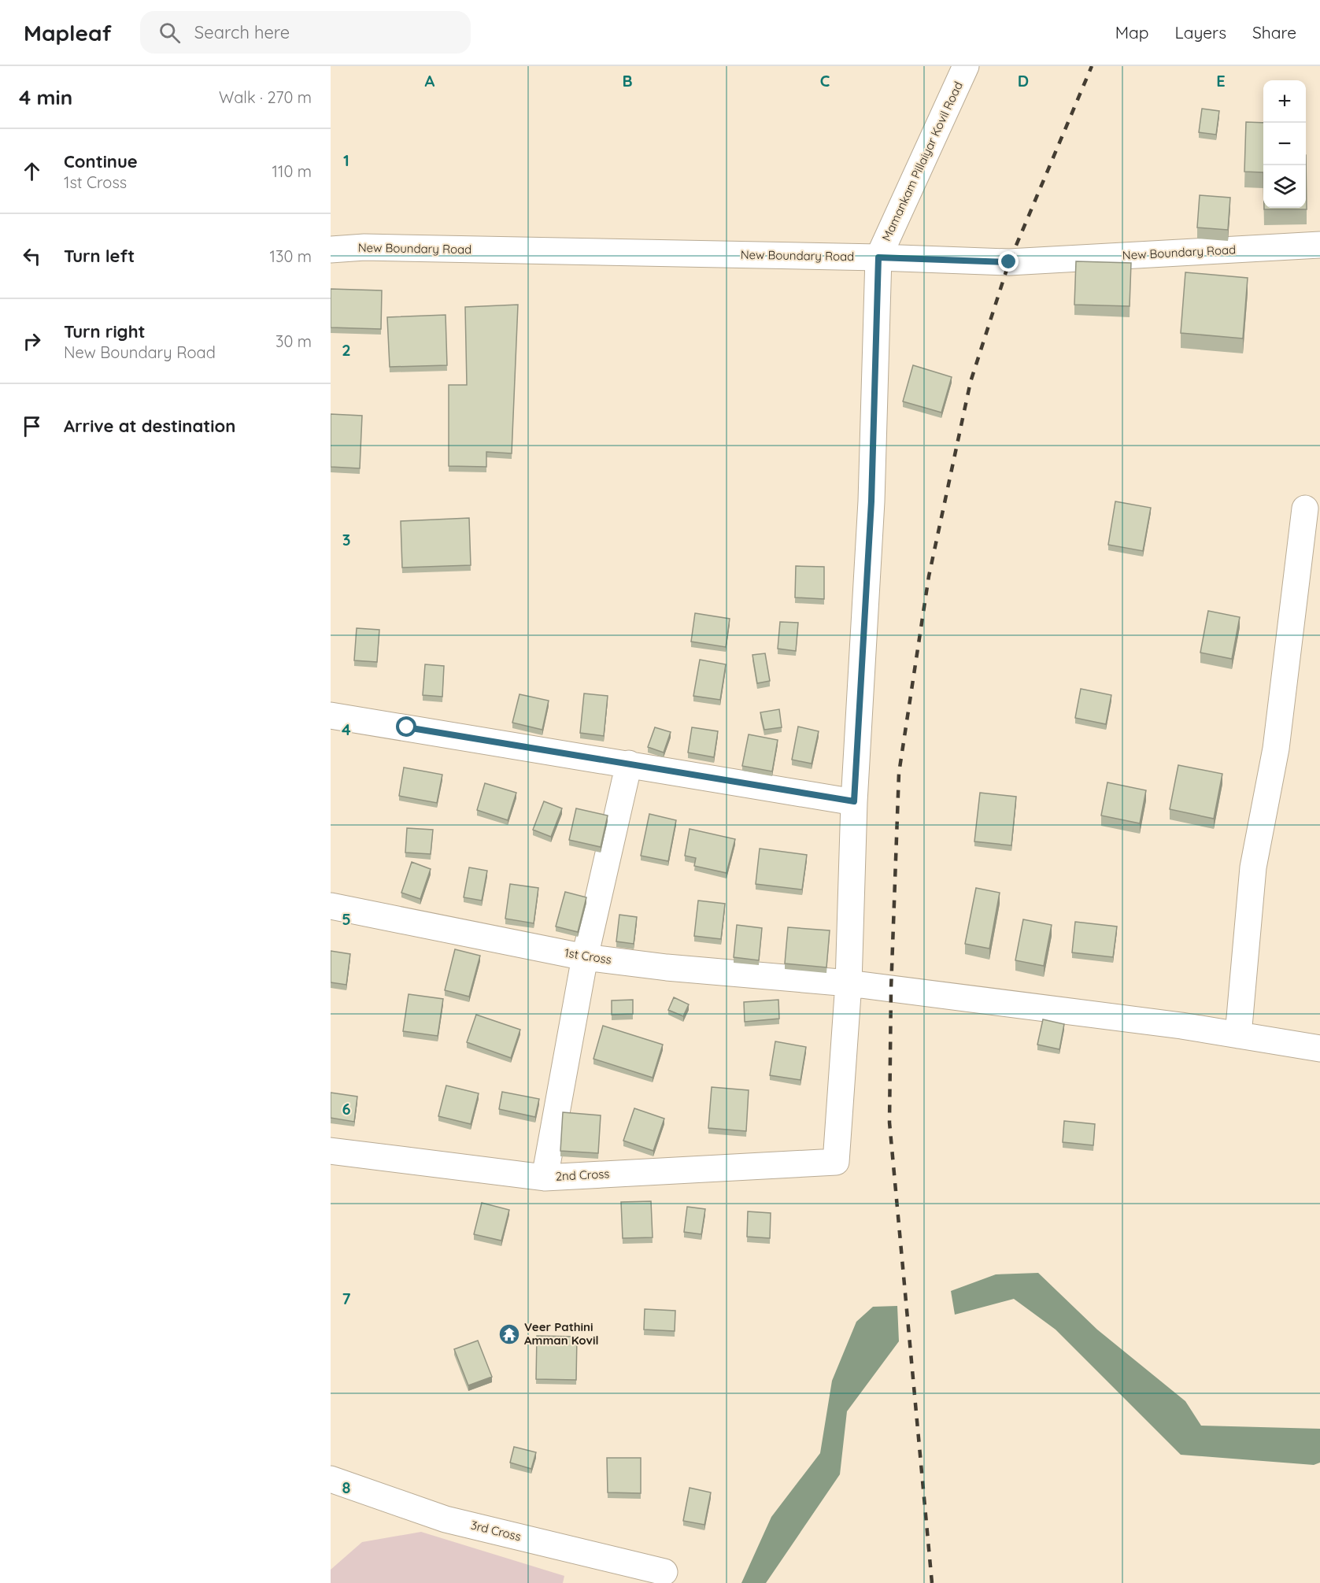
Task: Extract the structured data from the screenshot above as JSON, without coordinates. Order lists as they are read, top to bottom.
{
  "streets": {
    "street": [
      "Mamankam Pillaiyar Kovil Road",
      "New Boundary Road",
      "1st Cross",
      "2nd Cross",
      "3rd Cross"
    ]
  },
  "crossings": [
    ["Mamankam Pillaiyar Kovil Road", "New Boundary Road"],
    ["1st Cross", "2nd Cross"]
  ],
  "places": {
    "temple": ["Veer Pathini Amman Kovil"]
  },
  "page": {
    "header": "Mapleaf",
    "search": "Search here",
    "nav": ["Map", "Layers", "Share"],
    "heading": ["4 min", "Walk · 270 m"],
    "map_buttons": ["+", "−"],
    "list": [
      ["Continue", "1st Cross", "110 m"],
      ["Turn left", "130 m"],
      ["Turn right", "New Boundary Road", "30 m"],
      "Arrive at destination"
    ]
  },
  "grid": {
    "columns": [
      "A",
      "B",
      "C",
      "D",
      "E"
    ],
    "rows": [
      "1",
      "2",
      "3",
      "4",
      "5",
      "6",
      "7",
      "8"
    ]
  }
}
